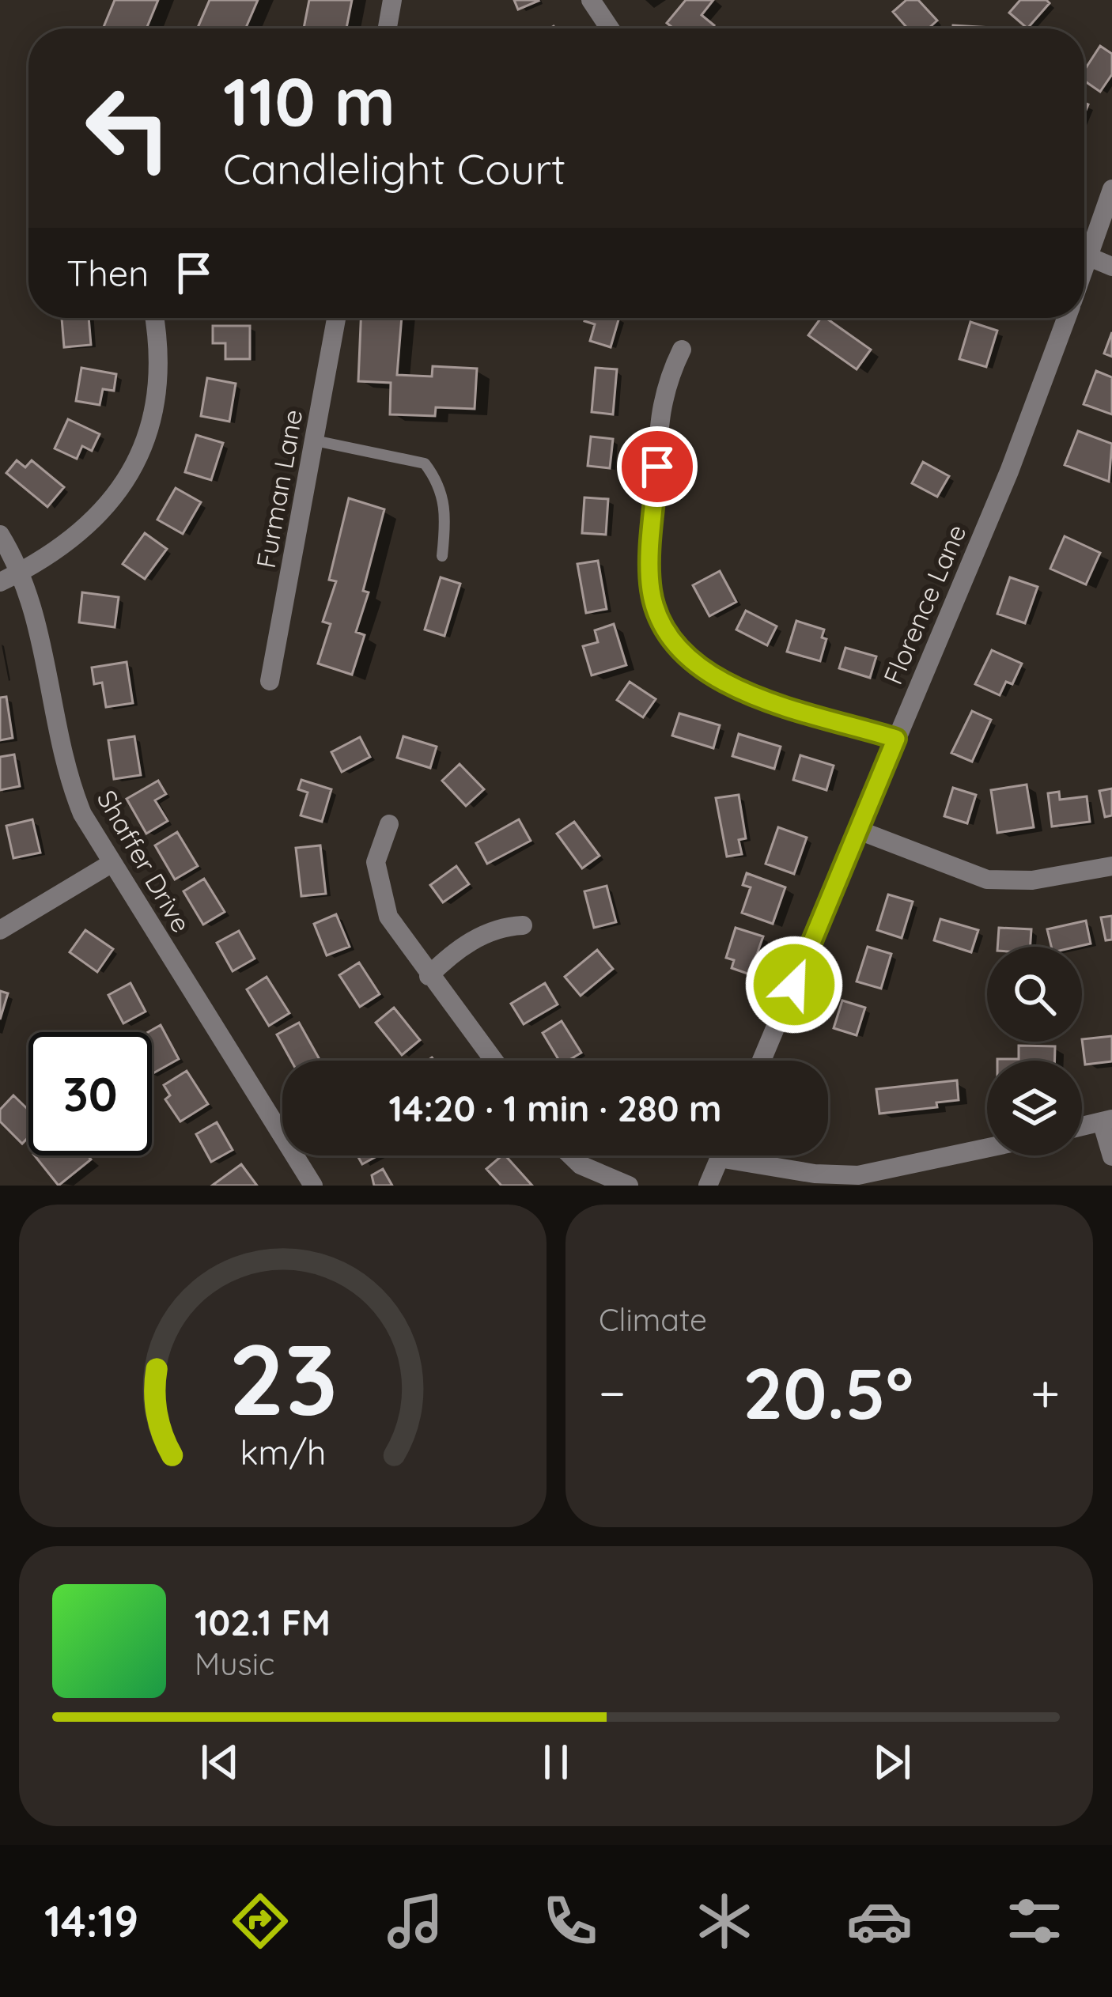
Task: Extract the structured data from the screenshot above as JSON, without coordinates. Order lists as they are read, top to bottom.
{
  "streets": {
    "street": ["Furman Lane", "Florence Lane", "Shaffer Drive"]
  },
  "page": {
    "turn": ["110 m", "Candlelight Court"],
    "then": "Then",
    "limit": "30",
    "trip": "14:20 · 1 min · 280 m",
    "tile": "Climate",
    "heat": ["−", "20.5°", "+"],
    "song": ["102.1 FM", "Music"],
    "tabs": "14:19",
    "gauge": ["23", "km/h"]
  }
}
